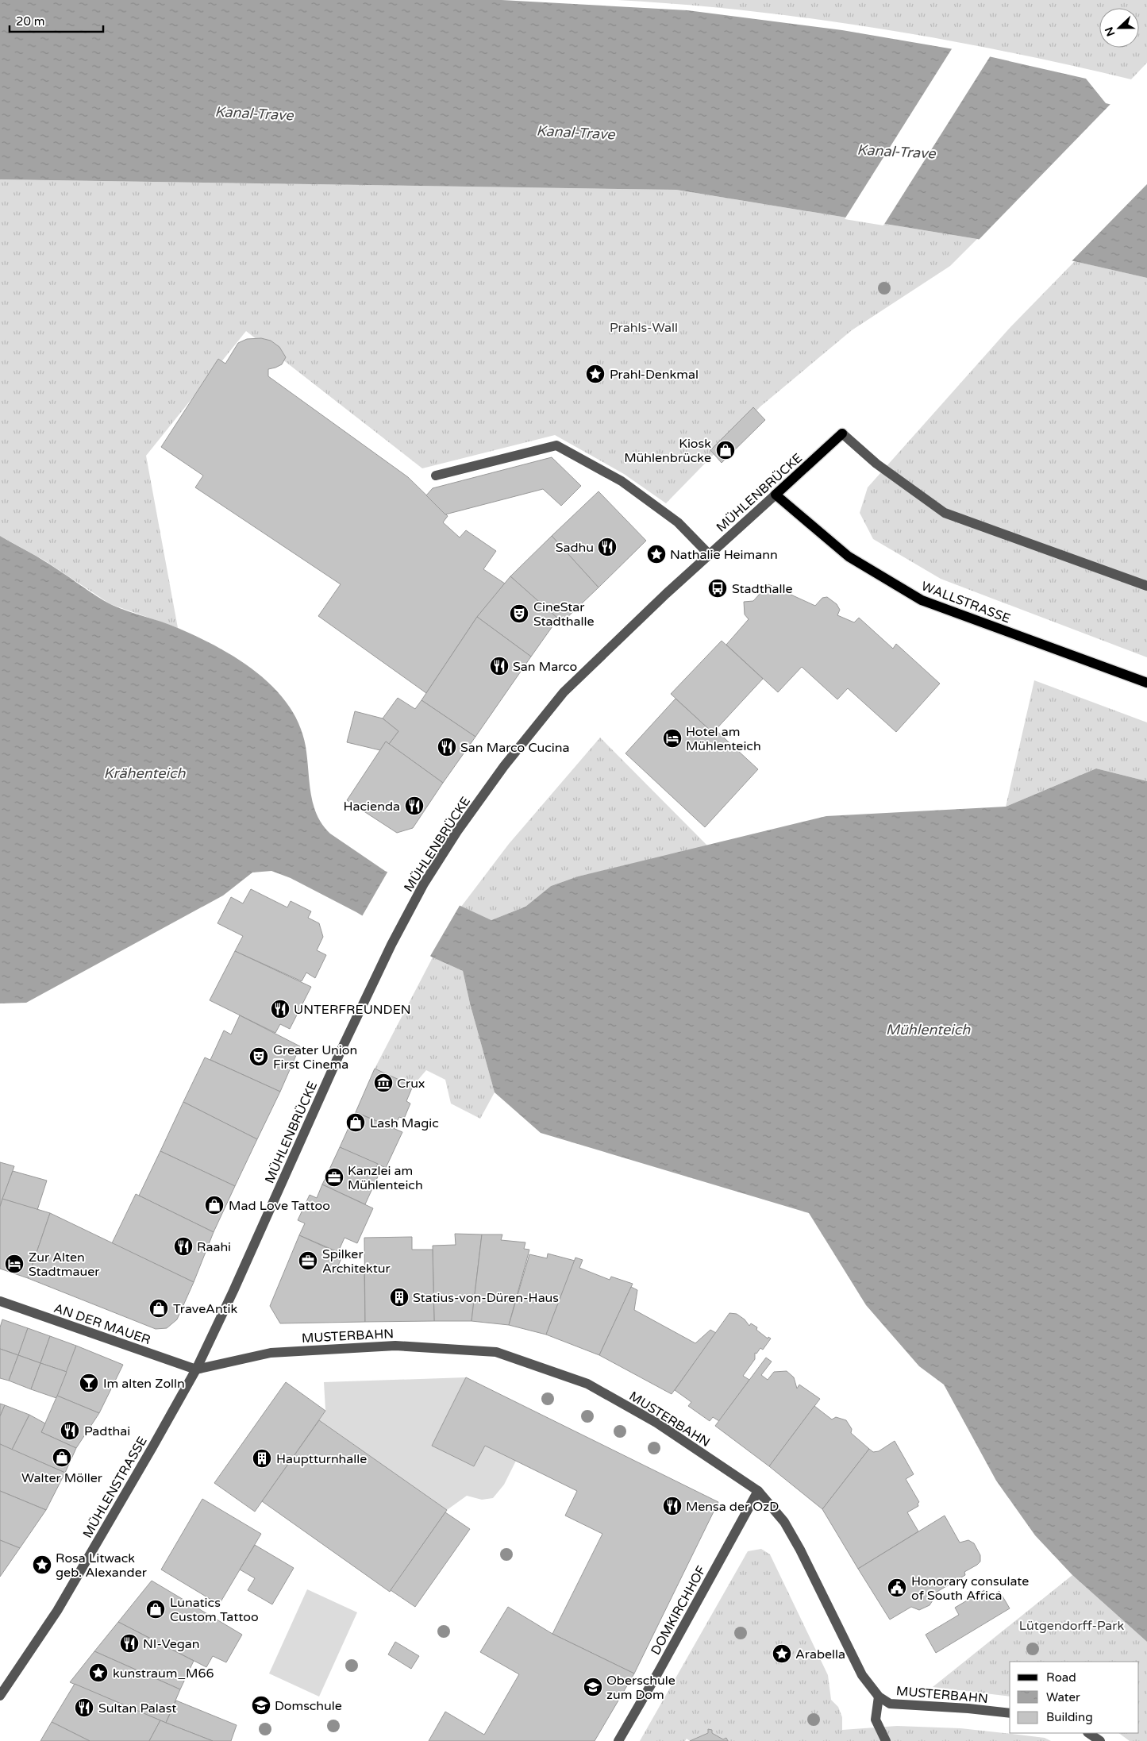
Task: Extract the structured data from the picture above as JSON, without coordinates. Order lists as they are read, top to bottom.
{
  "streets": {
    "main road": ["MÜHLENBRÜCKE", "WALLSTRASSE"],
    "street": [
      "AN DER MAUER",
      "MUSTERBAHN",
      "MÜHLENSTRASSE",
      "DOMKIRCHHOF"
    ]
  },
  "crossings": [
    ["MÜHLENBRÜCKE", "WALLSTRASSE"],
    ["MÜHLENBRÜCKE", "AN DER MAUER"],
    ["MÜHLENBRÜCKE", "MUSTERBAHN"],
    ["MÜHLENBRÜCKE", "MÜHLENSTRASSE"],
    ["AN DER MAUER", "MUSTERBAHN"],
    ["AN DER MAUER", "MÜHLENSTRASSE"],
    ["MUSTERBAHN", "MÜHLENSTRASSE"],
    ["MUSTERBAHN", "DOMKIRCHHOF"]
  ],
  "water": ["Kanal-Trave", "Krähenteich", "Mühlenteich"],
  "parks": ["Prahls-Wall", "Lütgendorff-Park"],
  "places": {
    "place": [
      "Prahl-Denkmal",
      "Nathalie Heimann",
      "Rosa Litwack geb. Alexander",
      "Arabella",
      "kunstraum_M66"
    ],
    "shop": [
      "Kiosk Mühlenbrücke",
      "Lash Magic",
      "Mad Love Tattoo",
      "TraveAntik",
      "Walter Möller",
      "Lunatics Custom Tattoo"
    ],
    "restaurant": [
      "Sadhu",
      "San Marco",
      "San Marco Cucina",
      "Hacienda",
      "UNTERFREUNDEN",
      "Raahi",
      "Padthai",
      "Mensa der OzD",
      "NI-Vegan",
      "Sultan Palast"
    ],
    "bus stop": ["Stadthalle"],
    "theatre": ["CineStar Stadthalle", "Greater Union First Cinema"],
    "hotel": ["Hotel am Mühlenteich", "Zur Alten Stadtmauer"],
    "museum": ["Crux"],
    "office": ["Kanzlei am Mühlenteich", "Spilker Architektur"],
    "building": ["Statius-von-Düren-Haus", "Hauptturnhalle"],
    "bar": ["Im alten Zolln"],
    "public building": ["Honorary consulate of South Africa"],
    "school or university": ["Oberschule zum Dom", "Domschule"]
  },
  "legend": ["Road", "Water", "Building"],
  "scale_bar": "20 m",
  "north": "left"
}
